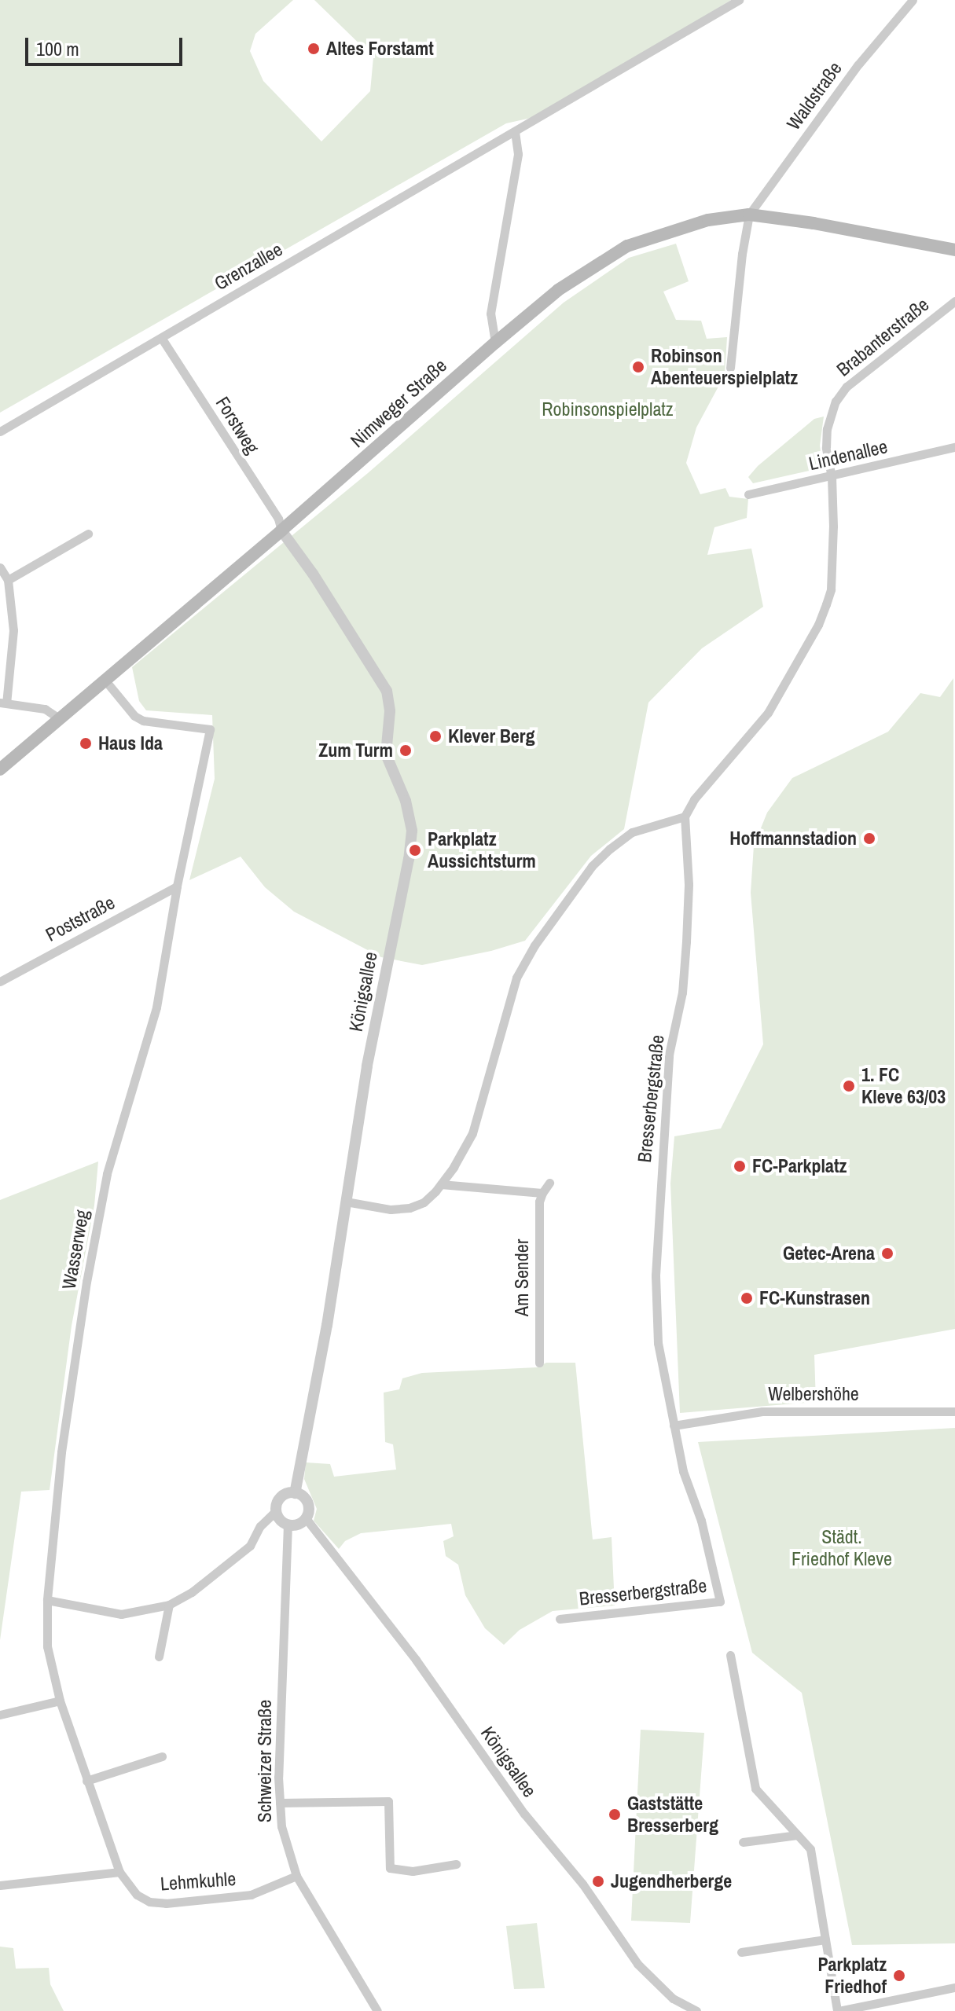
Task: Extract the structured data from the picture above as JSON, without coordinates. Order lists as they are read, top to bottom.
{
  "streets": {
    "main road": ["Nimweger Straße"],
    "street": [
      "Waldstraße",
      "Grenzallee",
      "Brabanterstraße",
      "Forstweg",
      "Lindenallee",
      "Poststraße",
      "Königsallee",
      "Bresserbergstraße",
      "Wasserweg",
      "Am Sender",
      "Welbershöhe",
      "Schweizer Straße",
      "Lehmkuhle"
    ]
  },
  "crossings": [
    ["Waldstraße", "Nimweger Straße"],
    ["Grenzallee", "Forstweg"],
    ["Brabanterstraße", "Lindenallee"],
    ["Nimweger Straße", "Forstweg"],
    ["Nimweger Straße", "Königsallee"],
    ["Nimweger Straße", "Wasserweg"],
    ["Forstweg", "Königsallee"],
    ["Poststraße", "Wasserweg"],
    ["Königsallee", "Schweizer Straße"],
    ["Bresserbergstraße", "Welbershöhe"],
    ["Wasserweg", "Lehmkuhle"],
    ["Schweizer Straße", "Lehmkuhle"]
  ],
  "parks": ["Robinsonspielplatz", "Städt. Friedhof Kleve"],
  "places": [
    "Altes Forstamt",
    "Robinson Abenteuerspielplatz",
    "Klever Berg",
    "Haus Ida",
    "Zum Turm",
    "Hoffmannstadion",
    "Parkplatz Aussichtsturm",
    "1. FC Kleve 63/03",
    "FC-Parkplatz",
    "Getec-Arena",
    "FC-Kunstrasen",
    "Gaststätte Bresserberg",
    "Jugendherberge",
    "Parkplatz Friedhof"
  ],
  "scale_bar": "100 m"
}
